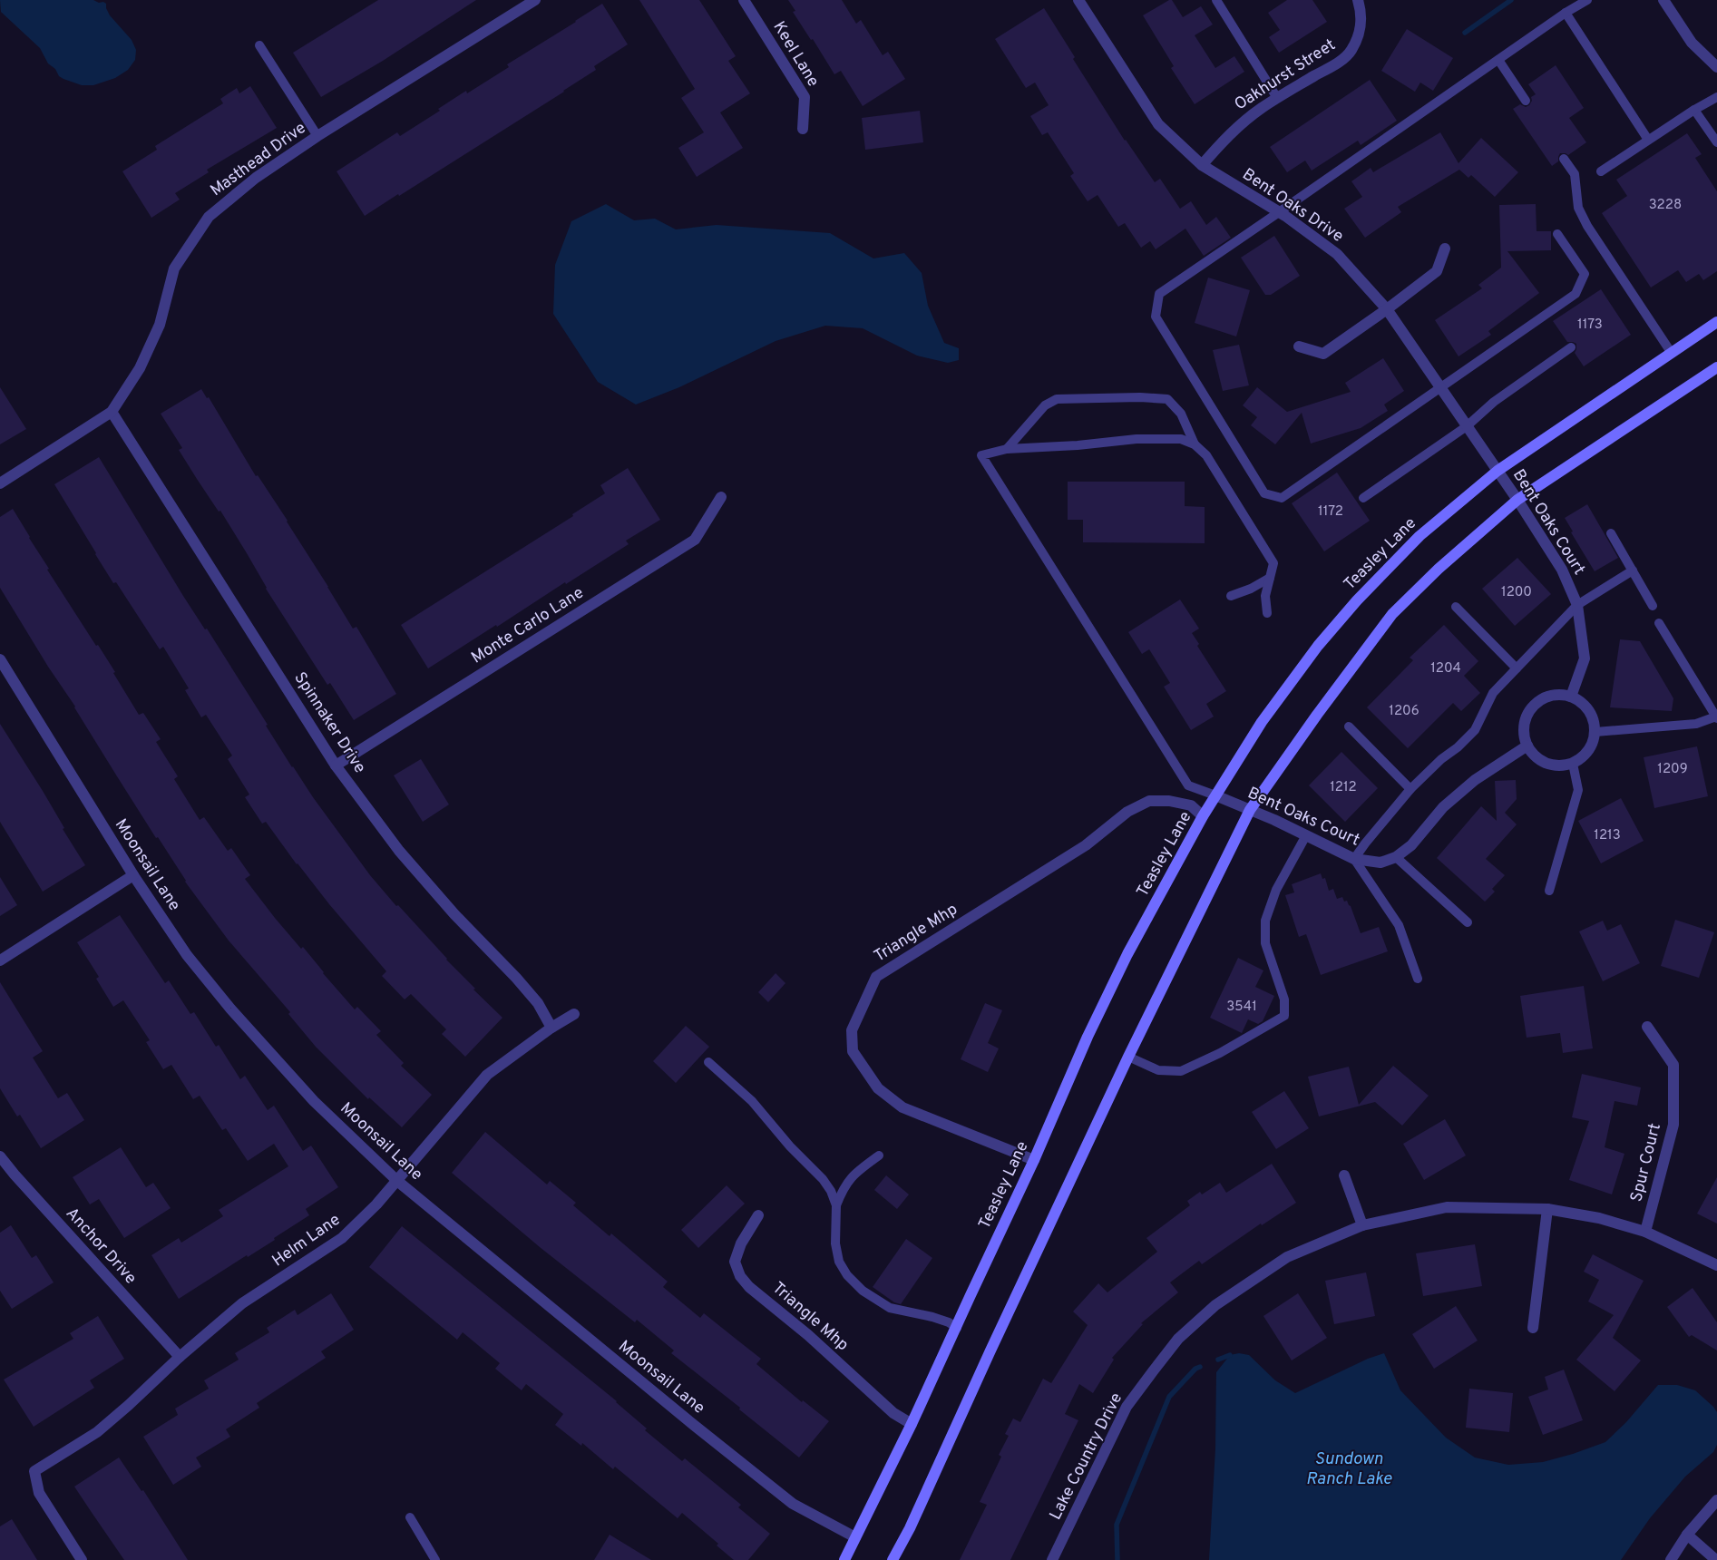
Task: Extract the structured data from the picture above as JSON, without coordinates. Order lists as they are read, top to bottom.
{
  "streets": {
    "main road": ["Teasley Lane"],
    "street": [
      "Keel Lane",
      "Oakhurst Street",
      "Masthead Drive",
      "Bent Oaks Drive",
      "Bent Oaks Court",
      "Monte Carlo Lane",
      "Spinnaker Drive",
      "Moonsail Lane",
      "Triangle Mhp",
      "Spur Court",
      "Helm Lane",
      "Anchor Drive",
      "Lake Country Drive"
    ]
  },
  "crossings": [
    ["Oakhurst Street", "Bent Oaks Drive"],
    ["Masthead Drive", "Spinnaker Drive"],
    ["Bent Oaks Drive", "Bent Oaks Court"],
    ["Bent Oaks Drive", "Teasley Lane"],
    ["Bent Oaks Court", "Teasley Lane"],
    ["Teasley Lane", "Moonsail Lane"],
    ["Teasley Lane", "Triangle Mhp"],
    ["Monte Carlo Lane", "Spinnaker Drive"],
    ["Spinnaker Drive", "Helm Lane"],
    ["Moonsail Lane", "Helm Lane"],
    ["Spur Court", "Lake Country Drive"],
    ["Helm Lane", "Anchor Drive"]
  ],
  "water": ["Sundown Ranch Lake"],
  "house_numbers": [
    "3228",
    "1173",
    "1172",
    "1200",
    "1204",
    "1206",
    "1209",
    "1212",
    "1213",
    "3541"
  ]
}
